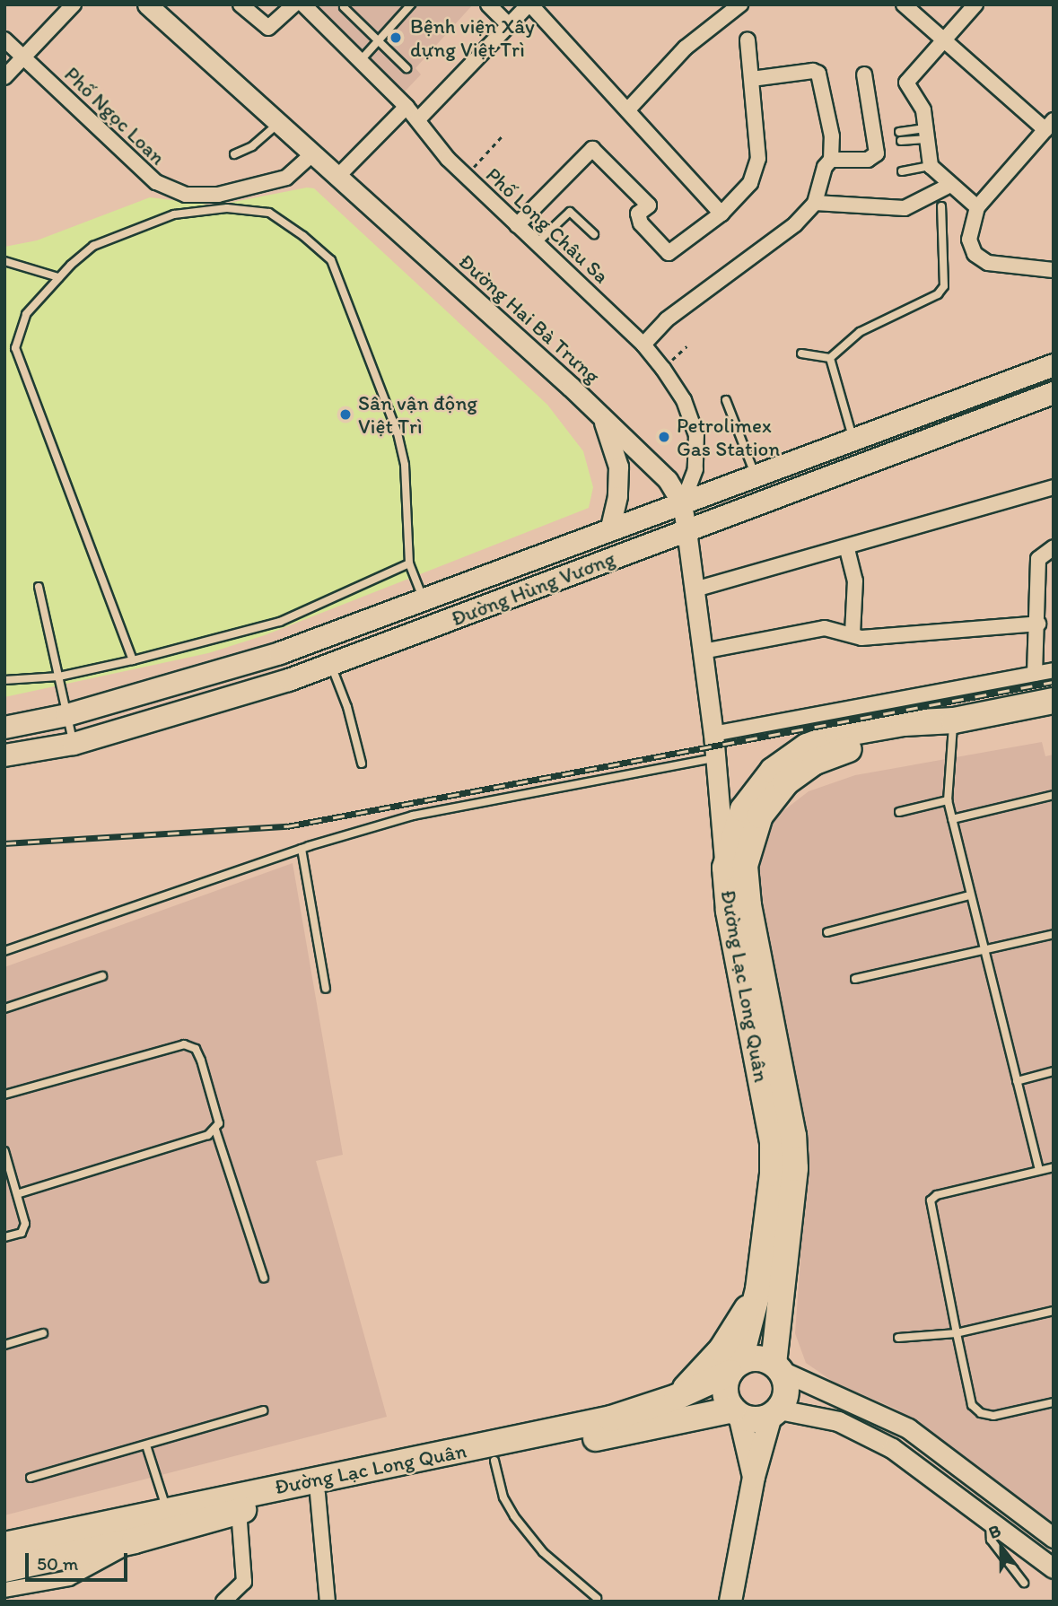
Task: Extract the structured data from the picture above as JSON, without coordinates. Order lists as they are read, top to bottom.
{
  "streets": {
    "highway": ["Đường Lạc Long Quân"],
    "main road": ["Đường Hùng Vương"],
    "street": ["Phố Ngọc Loan", "Phố Long Châu Sa", "Đường Hai Bà Trưng"]
  },
  "crossings": [
    ["Phố Ngọc Loan", "Đường Hai Bà Trưng"],
    ["Phố Long Châu Sa", "Đường Hai Bà Trưng"],
    ["Phố Long Châu Sa", "Đường Hùng Vương"],
    ["Đường Hai Bà Trưng", "Đường Hùng Vương"],
    ["Đường Hai Bà Trưng", "Đường Lạc Long Quân"]
  ],
  "places": ["Bệnh viện Xây dựng Việt Trì", "Sân vận động Việt Trì", "Petrolimex Gas Station"],
  "scale_bar": "50 m",
  "north": "top"
}
